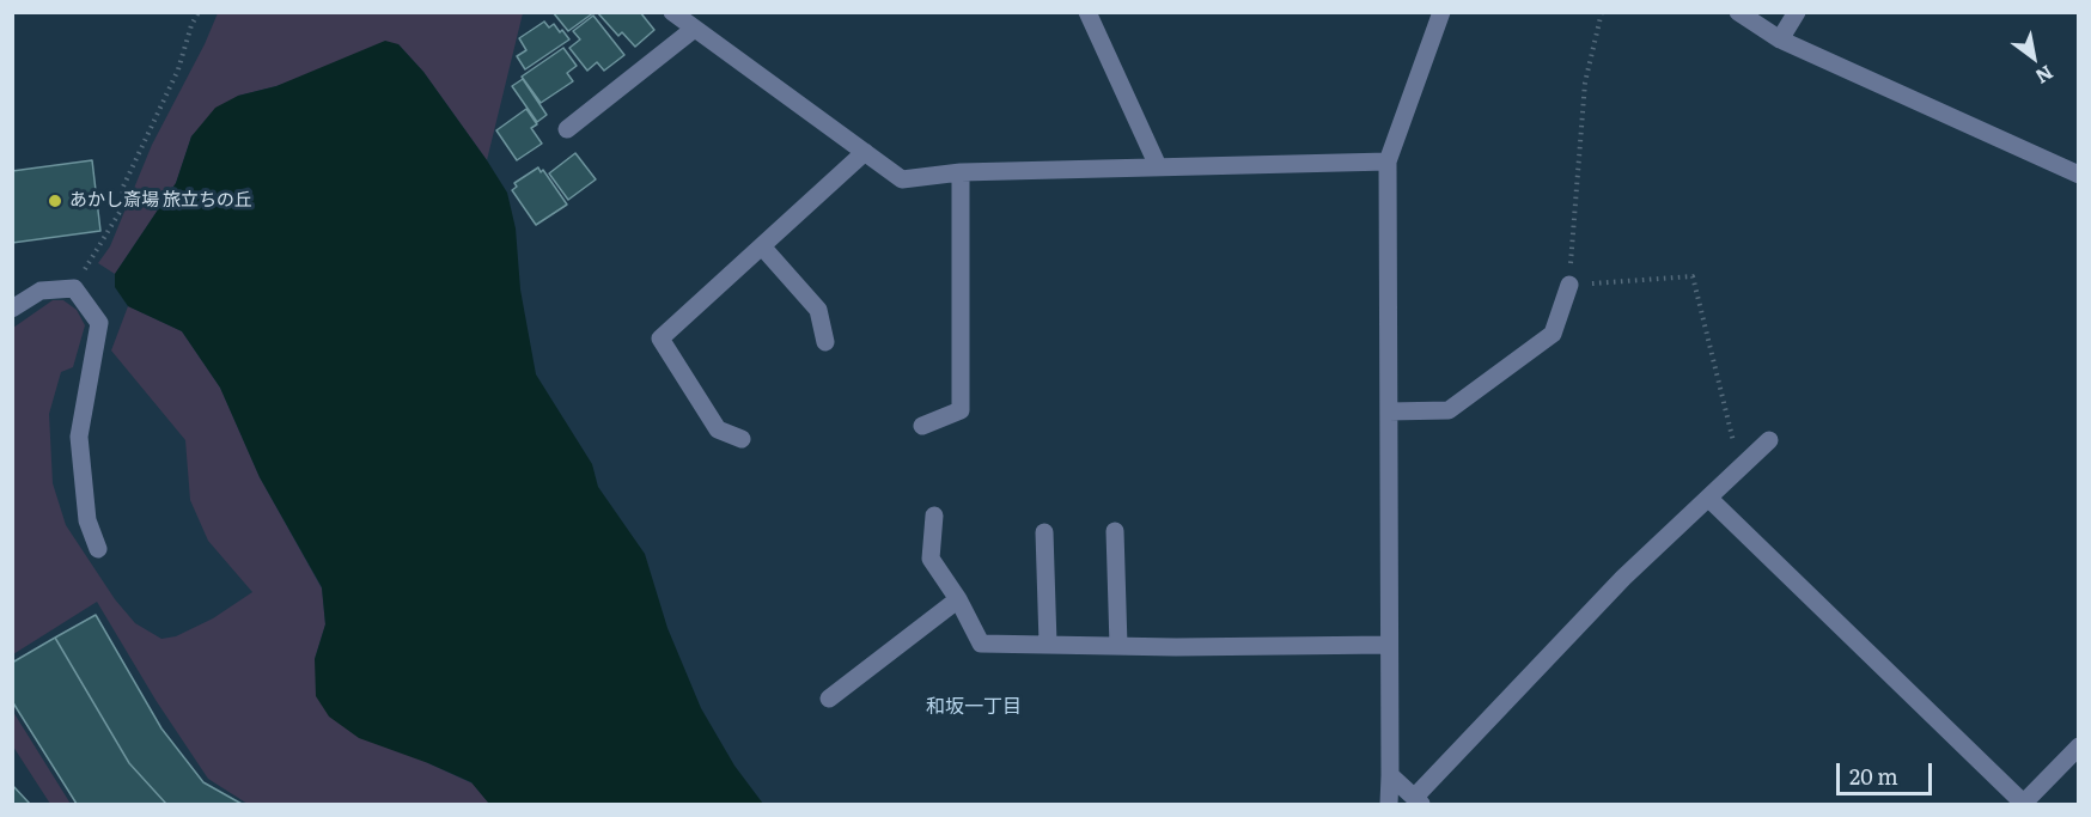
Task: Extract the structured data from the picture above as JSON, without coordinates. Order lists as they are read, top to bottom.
{
  "districts": ["和坂一丁目"],
  "places": ["あかし斎場 旅立ちの丘"],
  "scale_bar": "20 m",
  "north": "bottom right"
}
